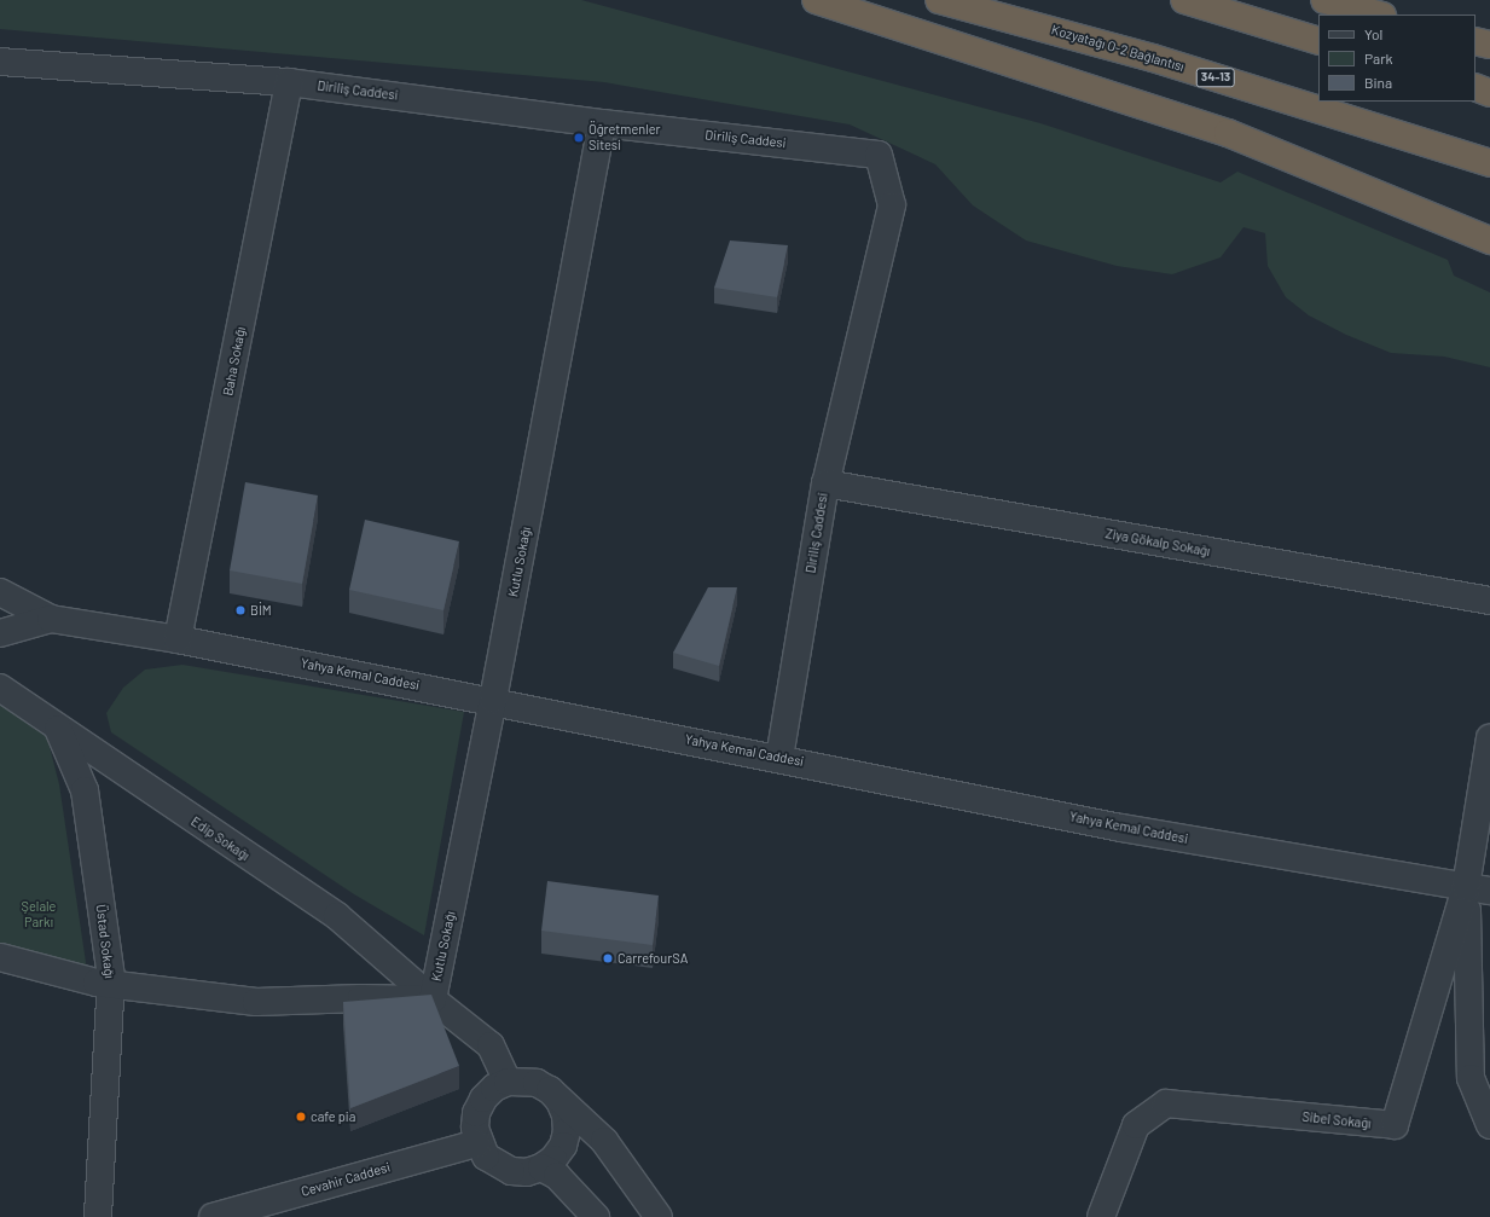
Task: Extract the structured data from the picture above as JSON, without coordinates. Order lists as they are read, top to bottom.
{
  "streets": {
    "highway": ["Kozyatağı O-2 Bağlantısı", "34-13"],
    "street": [
      "Diriliş Caddesi",
      "Baha Sokağı",
      "Ziya Gökalp Sokağı",
      "Kutlu Sokağı",
      "Yahya Kemal Caddesi",
      "Edip Sokağı",
      "Üstad Sokağı",
      "Sibel Sokağı",
      "Cevahir Caddesi"
    ]
  },
  "crossings": [
    ["Diriliş Caddesi", "Baha Sokağı"],
    ["Diriliş Caddesi", "Ziya Gökalp Sokağı"],
    ["Diriliş Caddesi", "Kutlu Sokağı"],
    ["Diriliş Caddesi", "Yahya Kemal Caddesi"],
    ["Baha Sokağı", "Yahya Kemal Caddesi"],
    ["Kutlu Sokağı", "Yahya Kemal Caddesi"],
    ["Kutlu Sokağı", "Edip Sokağı"],
    ["Yahya Kemal Caddesi", "Sibel Sokağı"],
    ["Edip Sokağı", "Üstad Sokağı"],
    ["Edip Sokağı", "Cevahir Caddesi"]
  ],
  "parks": ["Şelale Parkı"],
  "places": [
    "Öğretmenler Sitesi",
    "BİM",
    "CarrefourSA",
    "cafe pia"
  ],
  "legend": ["Yol", "Park", "Bina"]
}
